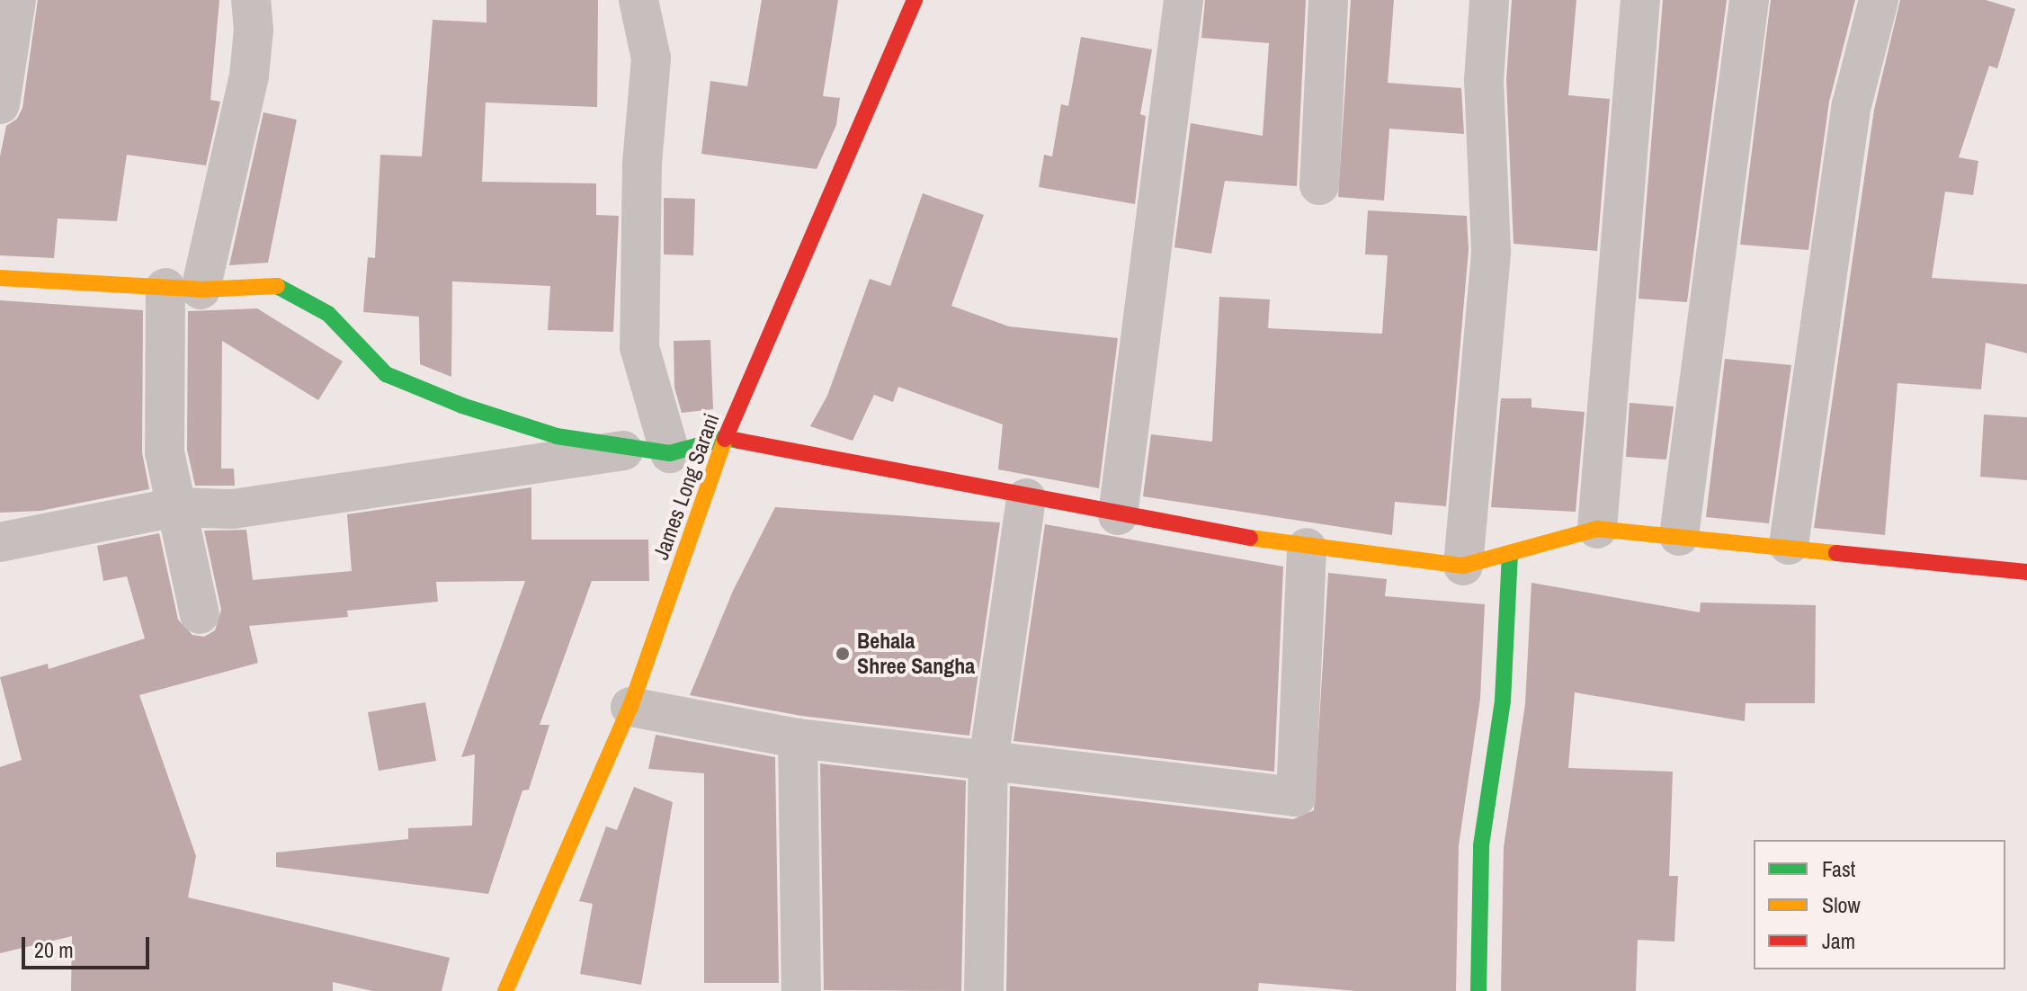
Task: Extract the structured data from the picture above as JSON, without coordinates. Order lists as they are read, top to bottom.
{
  "streets": {
    "street": ["James Long Sarani"]
  },
  "places": ["Behala Shree Sangha"],
  "legend": ["Fast", "Slow", "Jam"],
  "scale_bar": "20 m"
}
